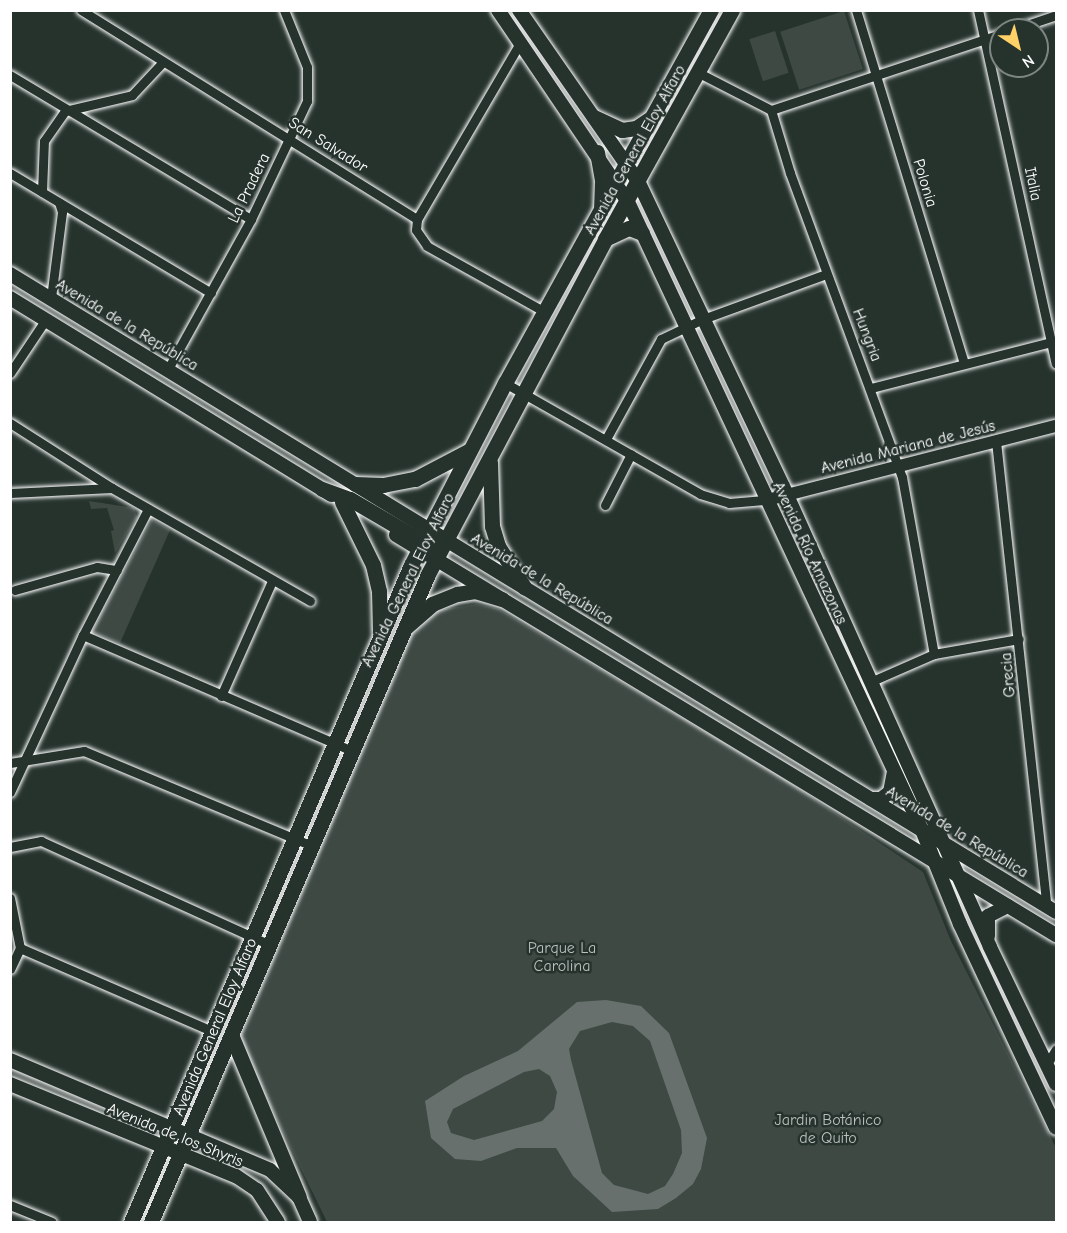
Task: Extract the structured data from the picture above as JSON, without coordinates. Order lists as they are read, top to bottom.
{
  "streets": {
    "main road": [
      "Avenida General Eloy Alfaro",
      "Avenida de la República",
      "Avenida Río Amazonas",
      "Avenida de los Shyris"
    ],
    "street": [
      "San Salvador",
      "Polonia",
      "Italia",
      "La Pradera",
      "Hungria",
      "Avenida Mariana de Jesús",
      "Grecia"
    ]
  },
  "crossings": [
    ["San Salvador", "La Pradera"],
    ["Avenida General Eloy Alfaro", "Avenida de la República"],
    ["Avenida General Eloy Alfaro", "Avenida Río Amazonas"],
    ["Avenida General Eloy Alfaro", "Avenida de los Shyris"],
    ["La Pradera", "Avenida de la República"],
    ["Avenida de la República", "Avenida Río Amazonas"],
    ["Avenida de la República", "Grecia"],
    ["Hungria", "Avenida Mariana de Jesús"],
    ["Avenida Mariana de Jesús", "Avenida Río Amazonas"],
    ["Avenida Mariana de Jesús", "Grecia"]
  ],
  "parks": ["Parque La Carolina", "Jardin Botánico de Quito"],
  "north": "bottom right"
}
